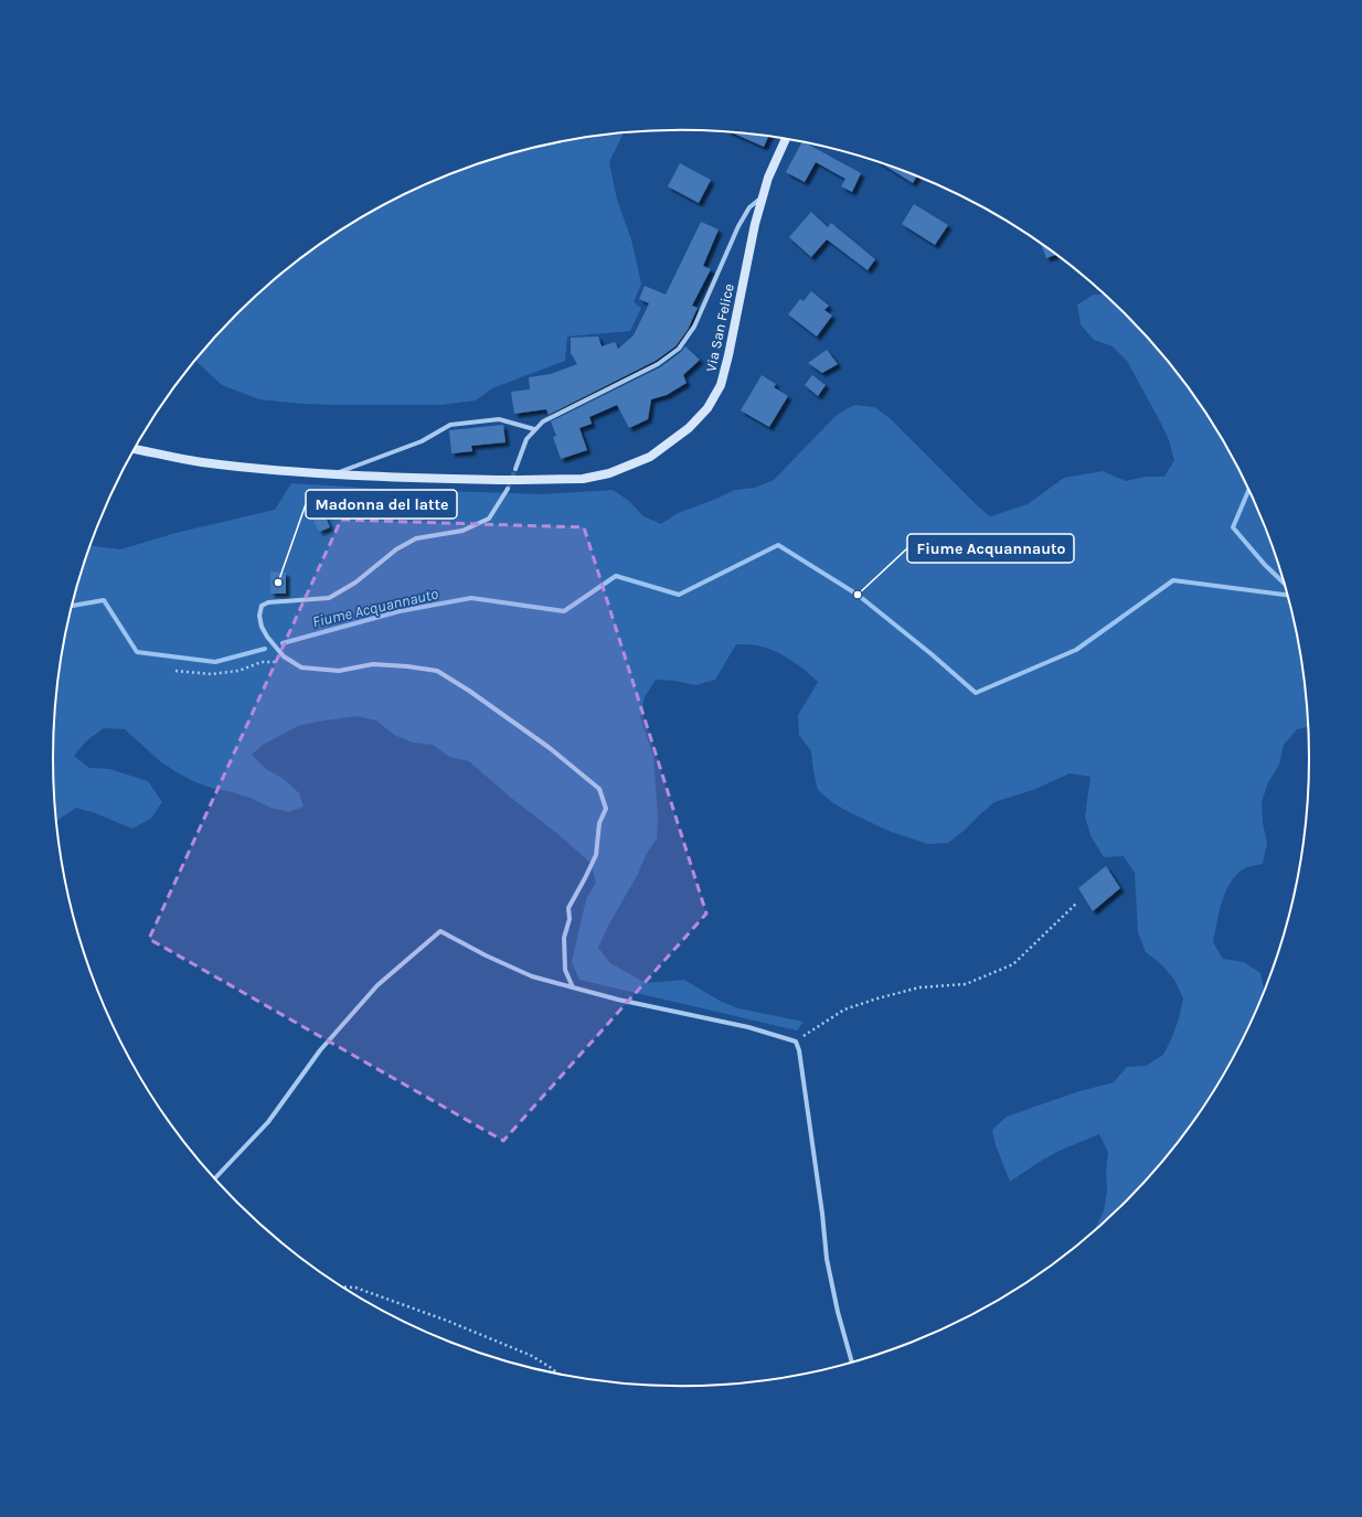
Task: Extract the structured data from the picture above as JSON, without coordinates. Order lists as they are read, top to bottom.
{
  "streets": {
    "street": ["Via San Felice"]
  },
  "water": ["Fiume Acquannauto"],
  "places": ["Madonna del latte", "Fiume Acquannauto"]
}
